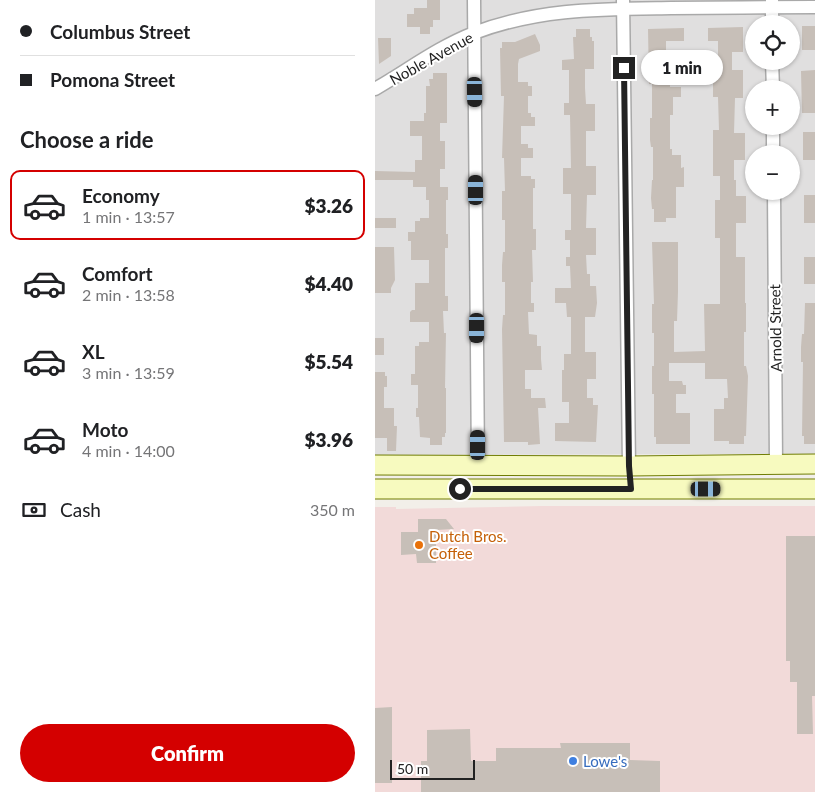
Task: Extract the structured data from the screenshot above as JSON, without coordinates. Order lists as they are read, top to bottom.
{
  "streets": {
    "street": ["Noble Avenue", "Arnold Street"]
  },
  "places": ["Dutch Bros. Coffee", "Lowe's"],
  "scale_bar": "50 m",
  "page": {
    "banner": ["Columbus Street", "Pomona Street"],
    "map_buttons": ["+", "−"],
    "bubble": "1 min",
    "heading": "Choose a ride",
    "list": [
      {
        "name": "Economy",
        "note": "1 min · 13:57",
        "value": "$3.26"
      },
      {
        "name": "Comfort",
        "note": "2 min · 13:58",
        "value": "$4.40"
      },
      {
        "name": "XL",
        "note": "3 min · 13:59",
        "value": "$5.54"
      },
      {
        "name": "Moto",
        "note": "4 min · 14:00",
        "value": "$3.96"
      }
    ],
    "pay": ["Cash", "350 m"],
    "buttons": "Confirm",
    "scale": "50 m"
  }
}
